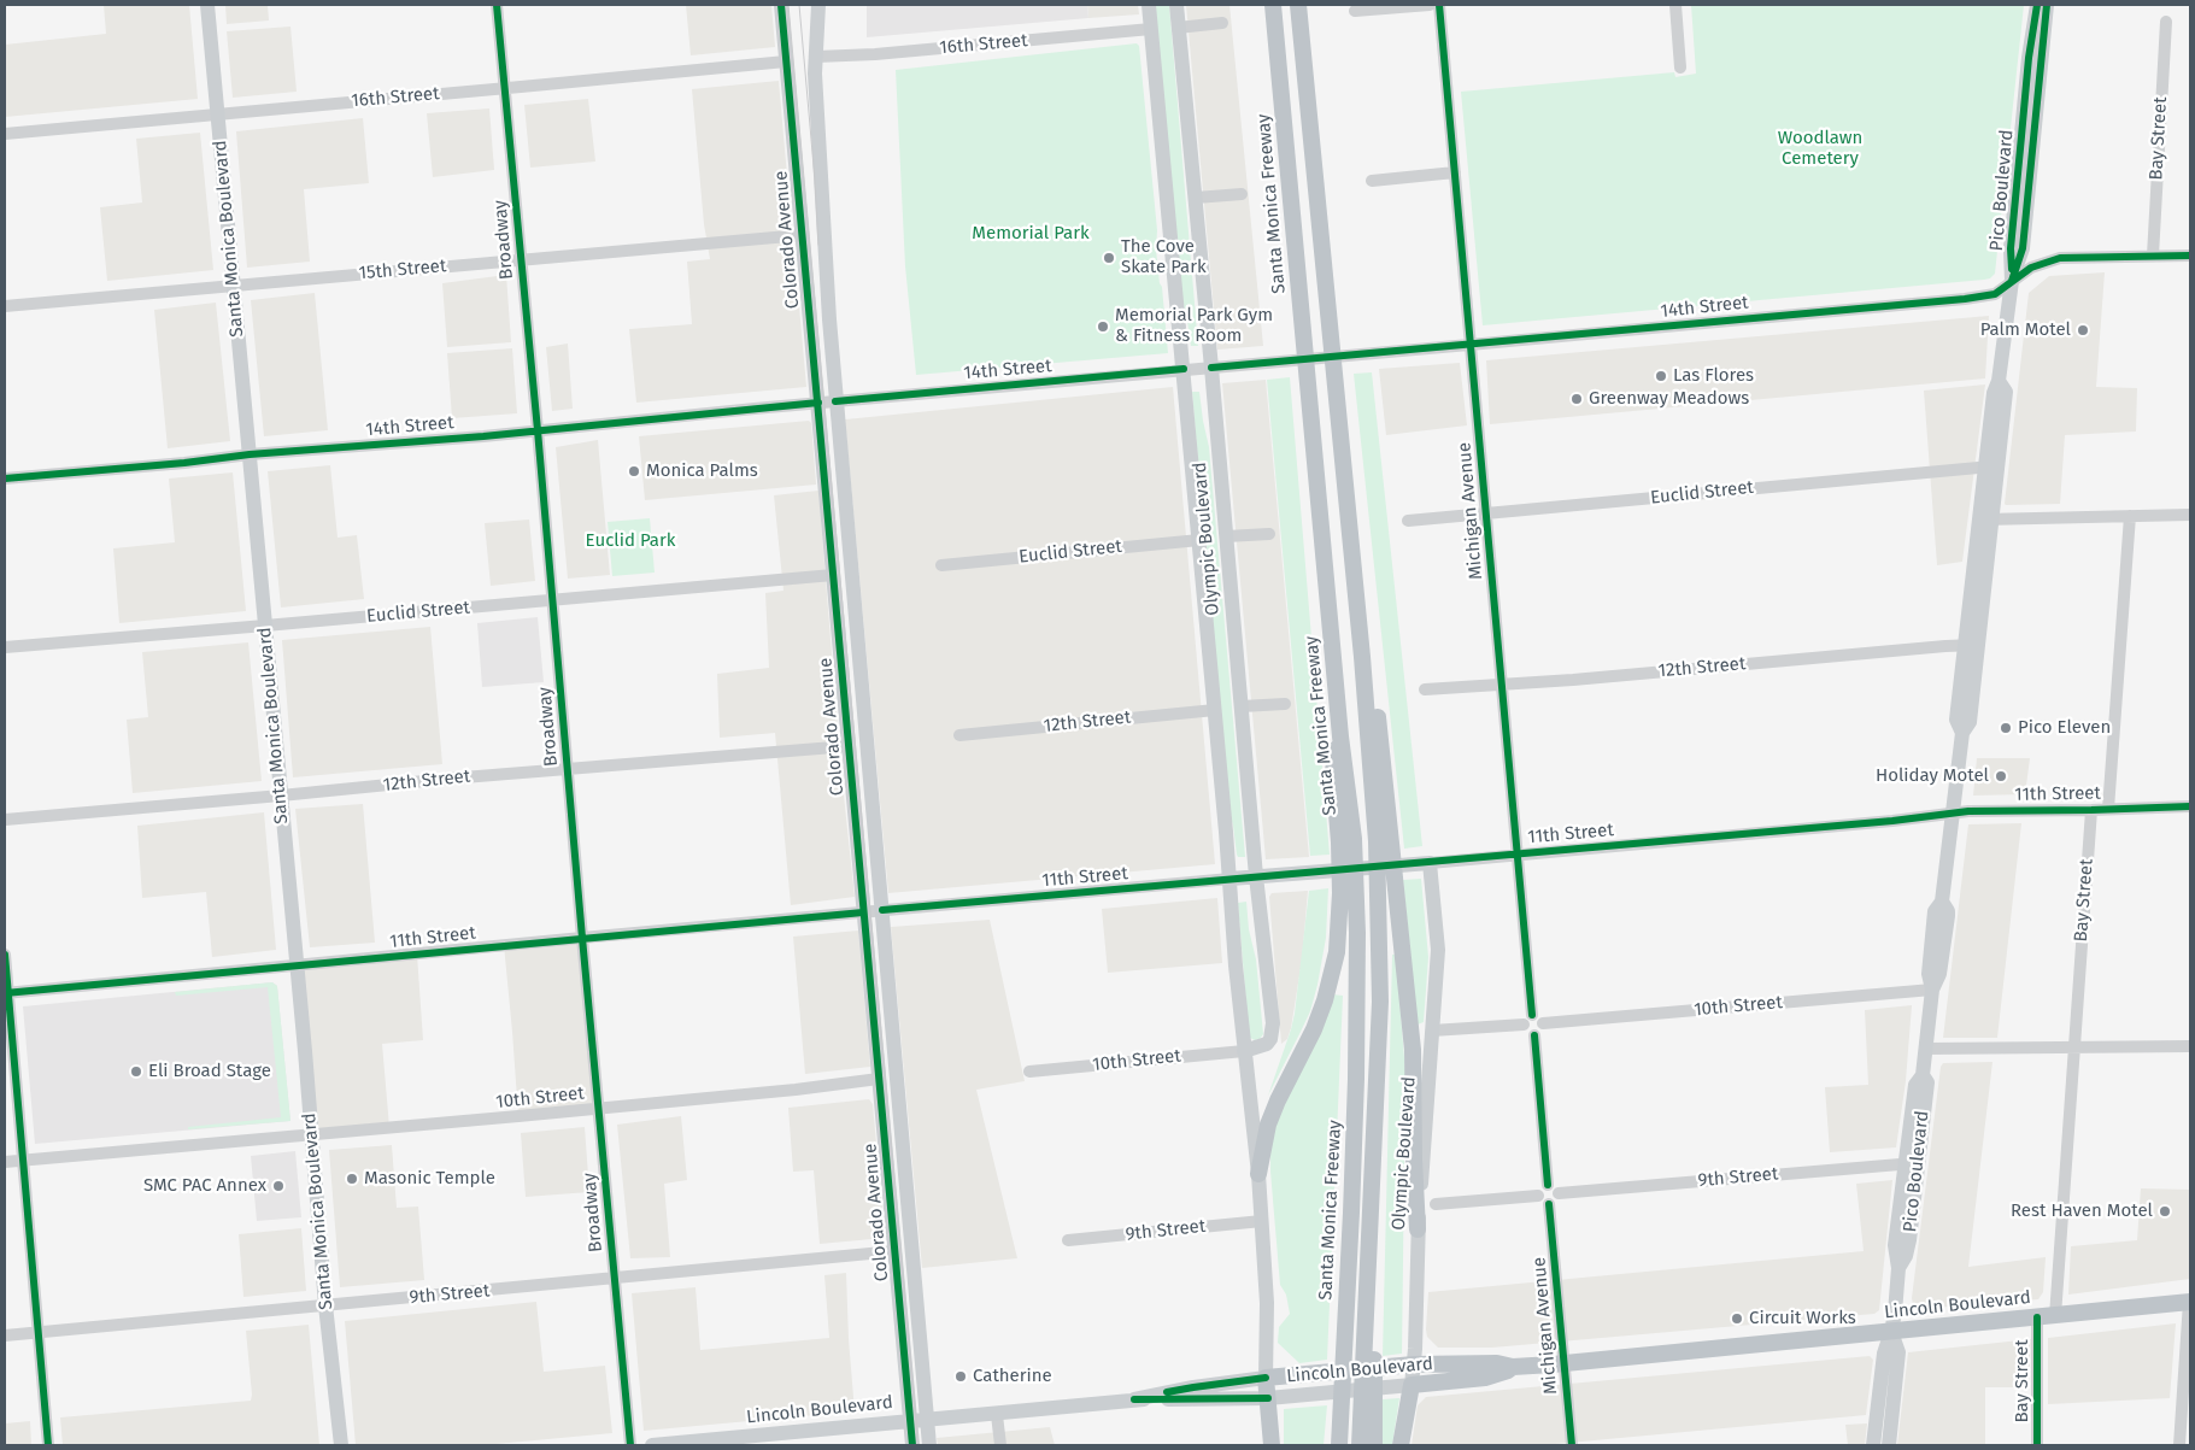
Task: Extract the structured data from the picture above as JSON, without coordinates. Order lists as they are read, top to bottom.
{
  "streets": {
    "highway": ["Santa Monica Freeway", "Olympic Boulevard", "Lincoln Boulevard"],
    "main road": [
      "Pico Boulevard",
      "Santa Monica Boulevard",
      "Colorado Avenue",
      "11th Street"
    ],
    "street": [
      "16th Street",
      "Bay Street",
      "Broadway",
      "15th Street",
      "14th Street",
      "Euclid Street",
      "Michigan Avenue",
      "12th Street",
      "10th Street",
      "9th Street"
    ]
  },
  "crossings": [
    ["16th Street", "Santa Monica Boulevard"],
    ["16th Street", "Broadway"],
    ["16th Street", "Colorado Avenue"],
    ["16th Street", "Olympic Boulevard"],
    ["Bay Street", "14th Street"],
    ["Bay Street", "11th Street"],
    ["Bay Street", "Lincoln Boulevard"],
    ["Pico Boulevard", "14th Street"],
    ["Pico Boulevard", "Euclid Street"],
    ["Pico Boulevard", "12th Street"],
    ["Pico Boulevard", "11th Street"],
    ["Pico Boulevard", "10th Street"],
    ["Pico Boulevard", "9th Street"],
    ["Pico Boulevard", "Lincoln Boulevard"],
    ["Santa Monica Boulevard", "15th Street"],
    ["Santa Monica Boulevard", "14th Street"],
    ["Santa Monica Boulevard", "Euclid Street"],
    ["Santa Monica Boulevard", "12th Street"],
    ["Santa Monica Boulevard", "11th Street"],
    ["Santa Monica Boulevard", "10th Street"],
    ["Santa Monica Boulevard", "9th Street"],
    ["Broadway", "15th Street"],
    ["Broadway", "14th Street"],
    ["Broadway", "Euclid Street"],
    ["Broadway", "12th Street"],
    ["Broadway", "11th Street"],
    ["Broadway", "10th Street"],
    ["Broadway", "9th Street"],
    ["Colorado Avenue", "15th Street"],
    ["Colorado Avenue", "14th Street"],
    ["Colorado Avenue", "Euclid Street"],
    ["Colorado Avenue", "12th Street"],
    ["Colorado Avenue", "11th Street"],
    ["Colorado Avenue", "10th Street"],
    ["Colorado Avenue", "9th Street"],
    ["Colorado Avenue", "Lincoln Boulevard"],
    ["14th Street", "Michigan Avenue"],
    ["14th Street", "Olympic Boulevard"],
    ["Euclid Street", "Michigan Avenue"],
    ["Euclid Street", "Olympic Boulevard"],
    ["Michigan Avenue", "12th Street"],
    ["Michigan Avenue", "11th Street"],
    ["Michigan Avenue", "10th Street"],
    ["Michigan Avenue", "9th Street"],
    ["Michigan Avenue", "Lincoln Boulevard"],
    ["Olympic Boulevard", "12th Street"],
    ["Olympic Boulevard", "11th Street"],
    ["Olympic Boulevard", "10th Street"],
    ["Olympic Boulevard", "9th Street"],
    ["Olympic Boulevard", "Lincoln Boulevard"]
  ],
  "parks": ["Woodlawn Cemetery", "Memorial Park", "Euclid Park"],
  "places": [
    "The Cove Skate Park",
    "Memorial Park Gym & Fitness Room",
    "Palm Motel",
    "Las Flores",
    "Greenway Meadows",
    "Monica Palms",
    "Pico Eleven",
    "Holiday Motel",
    "Eli Broad Stage",
    "Masonic Temple",
    "SMC PAC Annex",
    "Rest Haven Motel",
    "Circuit Works",
    "Catherine"
  ]
}
